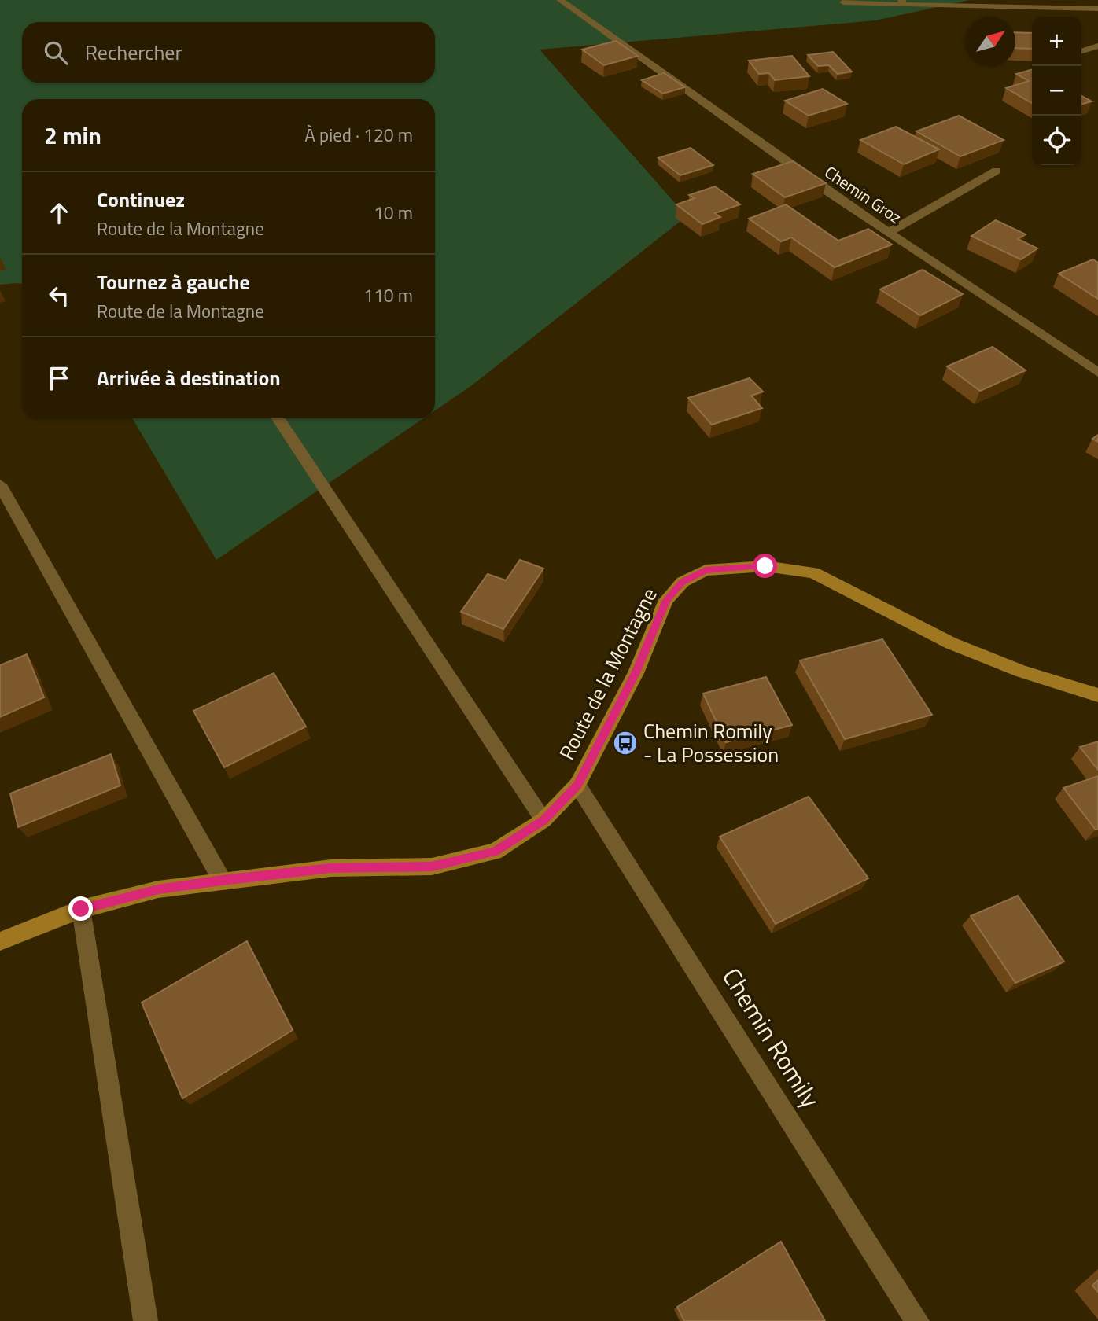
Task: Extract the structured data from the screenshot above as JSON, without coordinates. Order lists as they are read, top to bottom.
{
  "streets": {
    "main road": ["Route de la Montagne"],
    "street": ["Chemin Groz", "Chemin Romily"]
  },
  "crossings": [
    ["Route de la Montagne", "Chemin Romily"]
  ],
  "places": {
    "bus stop": ["Chemin Romily - La Possession"]
  },
  "north": "top right",
  "page": {
    "map_buttons": ["+", "−"],
    "search": "Rechercher",
    "heading": ["2 min", "À pied · 120 m"],
    "list": [
      ["Continuez", "Route de la Montagne", "10 m"],
      ["Tournez à gauche", "Route de la Montagne", "110 m"],
      "Arrivée à destination"
    ]
  }
}
